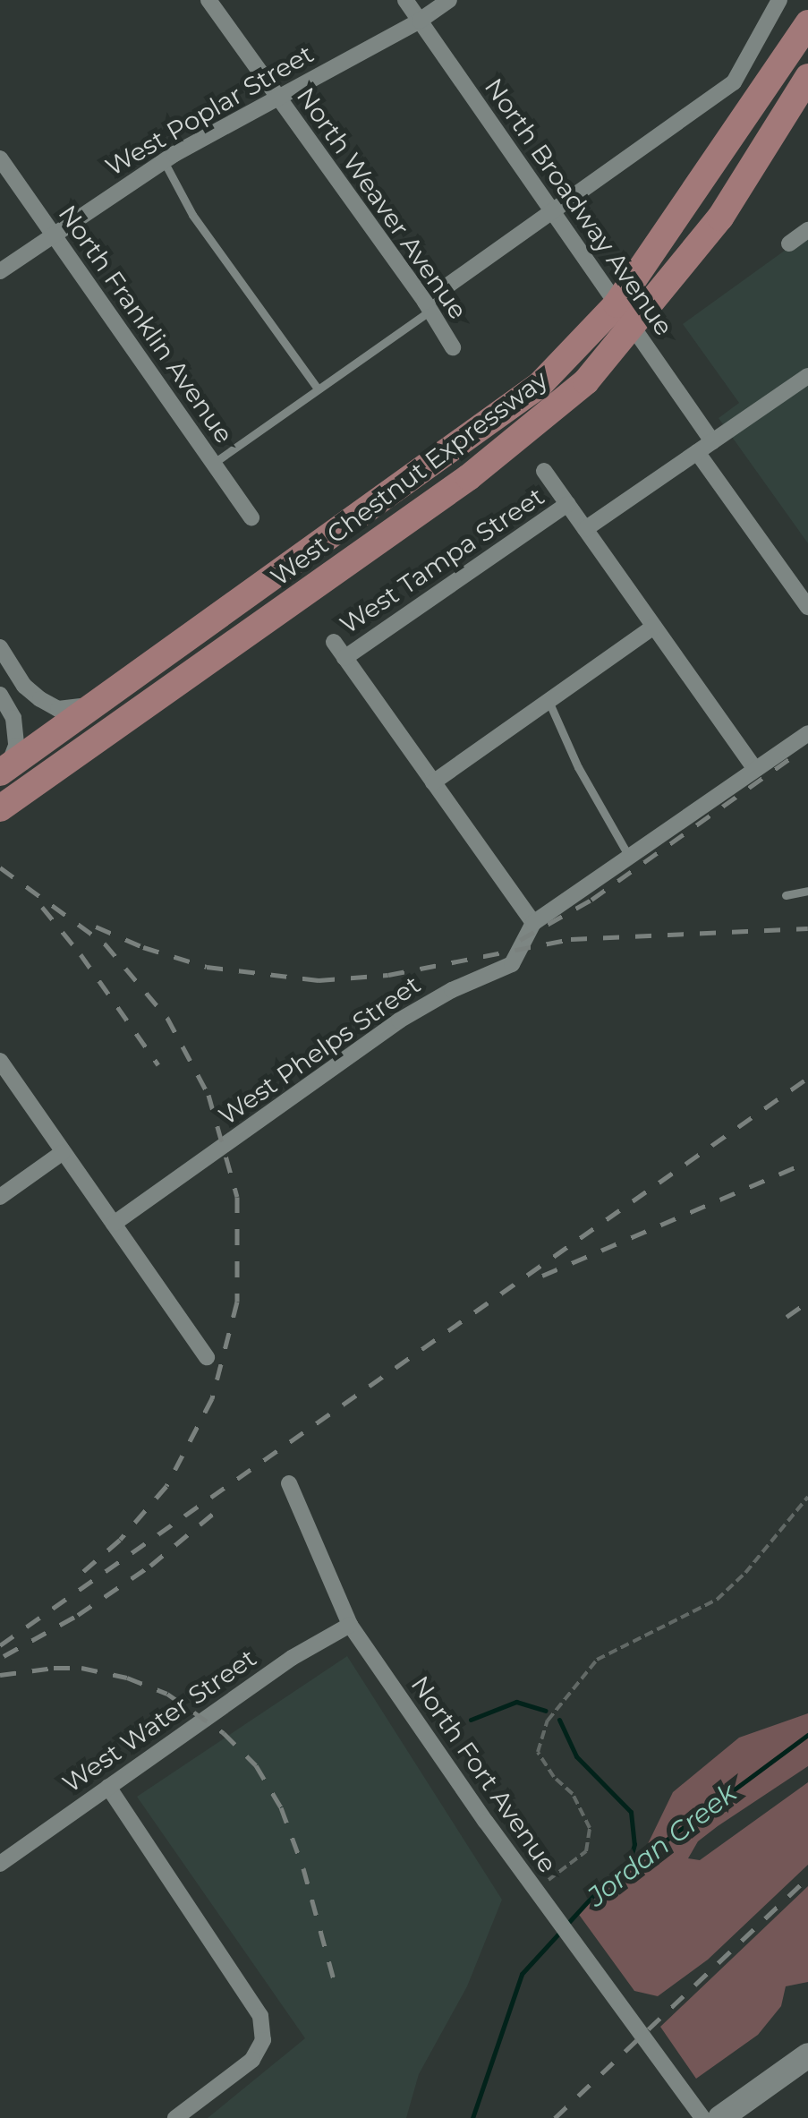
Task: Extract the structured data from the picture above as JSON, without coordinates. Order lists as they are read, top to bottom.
{
  "streets": {
    "main road": ["West Chestnut Expressway"],
    "street": [
      "West Poplar Street",
      "North Weaver Avenue",
      "North Broadway Avenue",
      "North Franklin Avenue",
      "West Tampa Street",
      "West Phelps Street",
      "West Water Street",
      "North Fort Avenue"
    ]
  },
  "crossings": [
    ["West Poplar Street", "North Weaver Avenue"],
    ["West Poplar Street", "North Broadway Avenue"],
    ["West Poplar Street", "North Franklin Avenue"],
    ["North Broadway Avenue", "West Chestnut Expressway"],
    ["West Water Street", "North Fort Avenue"]
  ],
  "water": ["Jordan Creek"]
}
